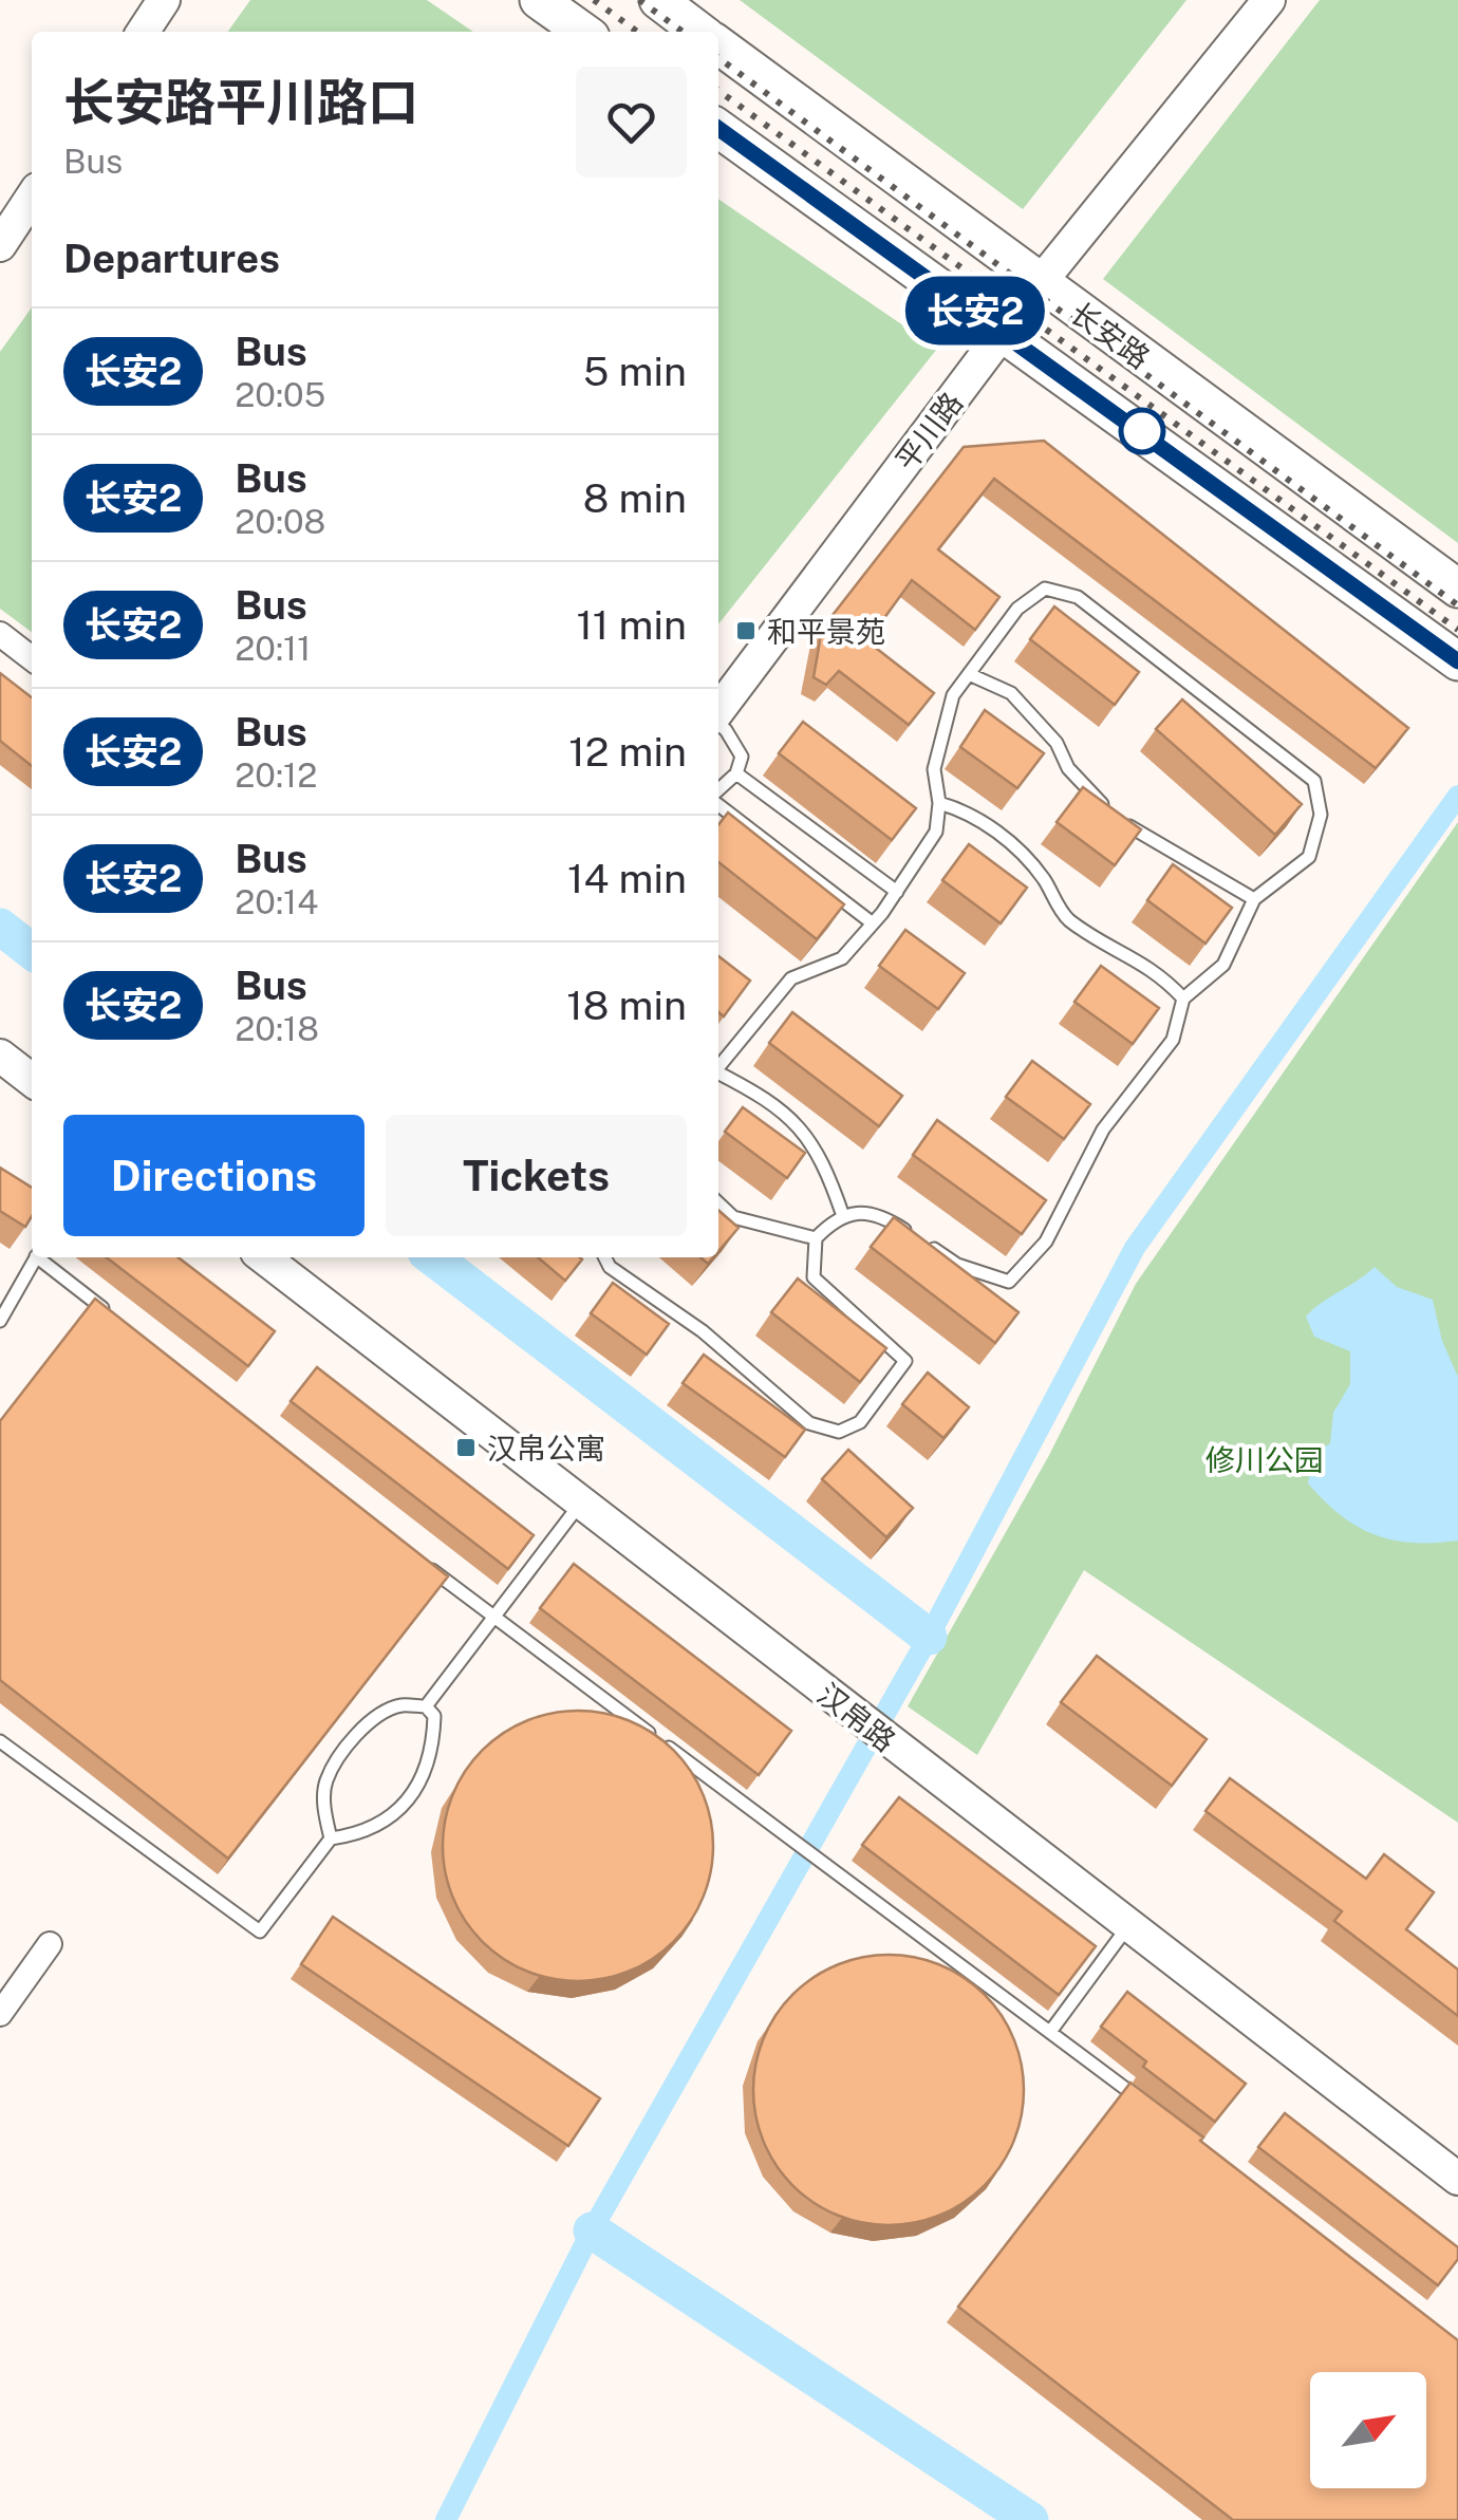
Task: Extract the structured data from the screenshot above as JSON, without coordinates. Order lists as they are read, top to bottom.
{
  "streets": {
    "main road": ["长安路"],
    "street": ["平川路", "汉帛路"]
  },
  "crossings": [
    ["长安路", "平川路"]
  ],
  "parks": ["修川公园"],
  "places": {
    "transit": ["和平景苑", "汉帛公寓"]
  },
  "lines": ["bus line 长安2"],
  "north": "top right",
  "page": {
    "on_map": "长安2",
    "heading": [
      ["长安路平川路口", "Bus"],
      "Departures"
    ],
    "list": [
      {
        "mark": "长安2",
        "name": "Bus",
        "note": "20:05",
        "value": "5 min"
      },
      {
        "mark": "长安2",
        "name": "Bus",
        "note": "20:08",
        "value": "8 min"
      },
      {
        "mark": "长安2",
        "name": "Bus",
        "note": "20:11",
        "value": "11 min"
      },
      {
        "mark": "长安2",
        "name": "Bus",
        "note": "20:12",
        "value": "12 min"
      },
      {
        "mark": "长安2",
        "name": "Bus",
        "note": "20:14",
        "value": "14 min"
      },
      {
        "mark": "长安2",
        "name": "Bus",
        "note": "20:18",
        "value": "18 min"
      }
    ],
    "buttons": ["Directions", "Tickets"]
  }
}
